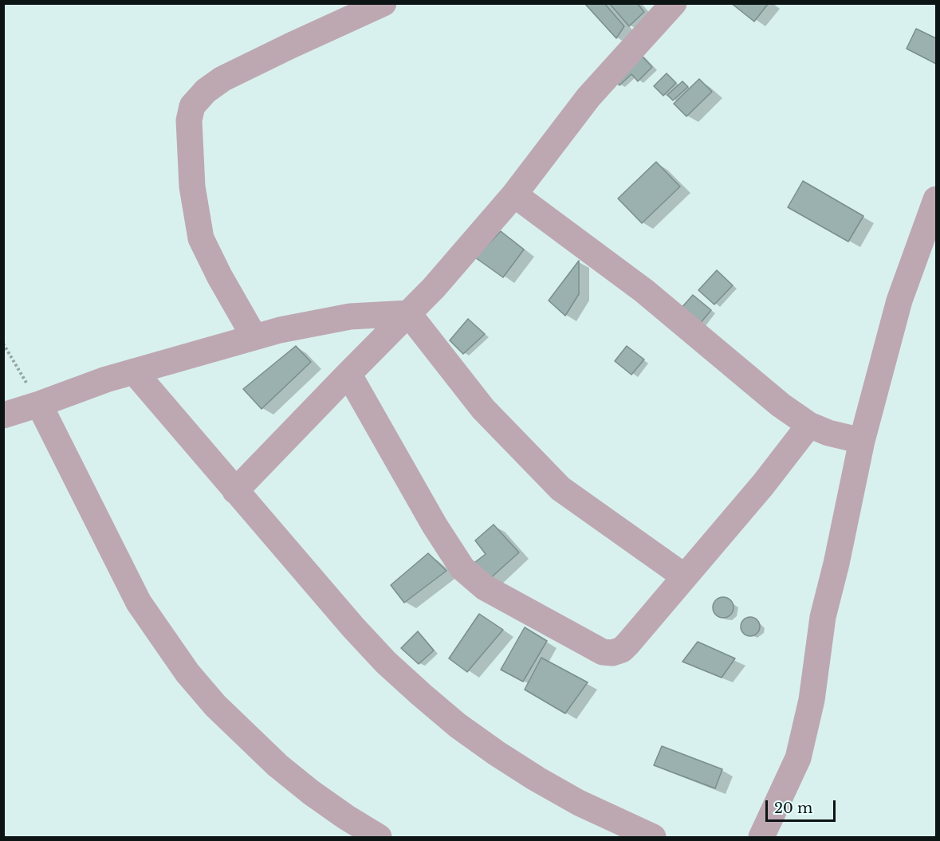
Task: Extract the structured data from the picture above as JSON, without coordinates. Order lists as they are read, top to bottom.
{
  "scale_bar": "20 m"
}
